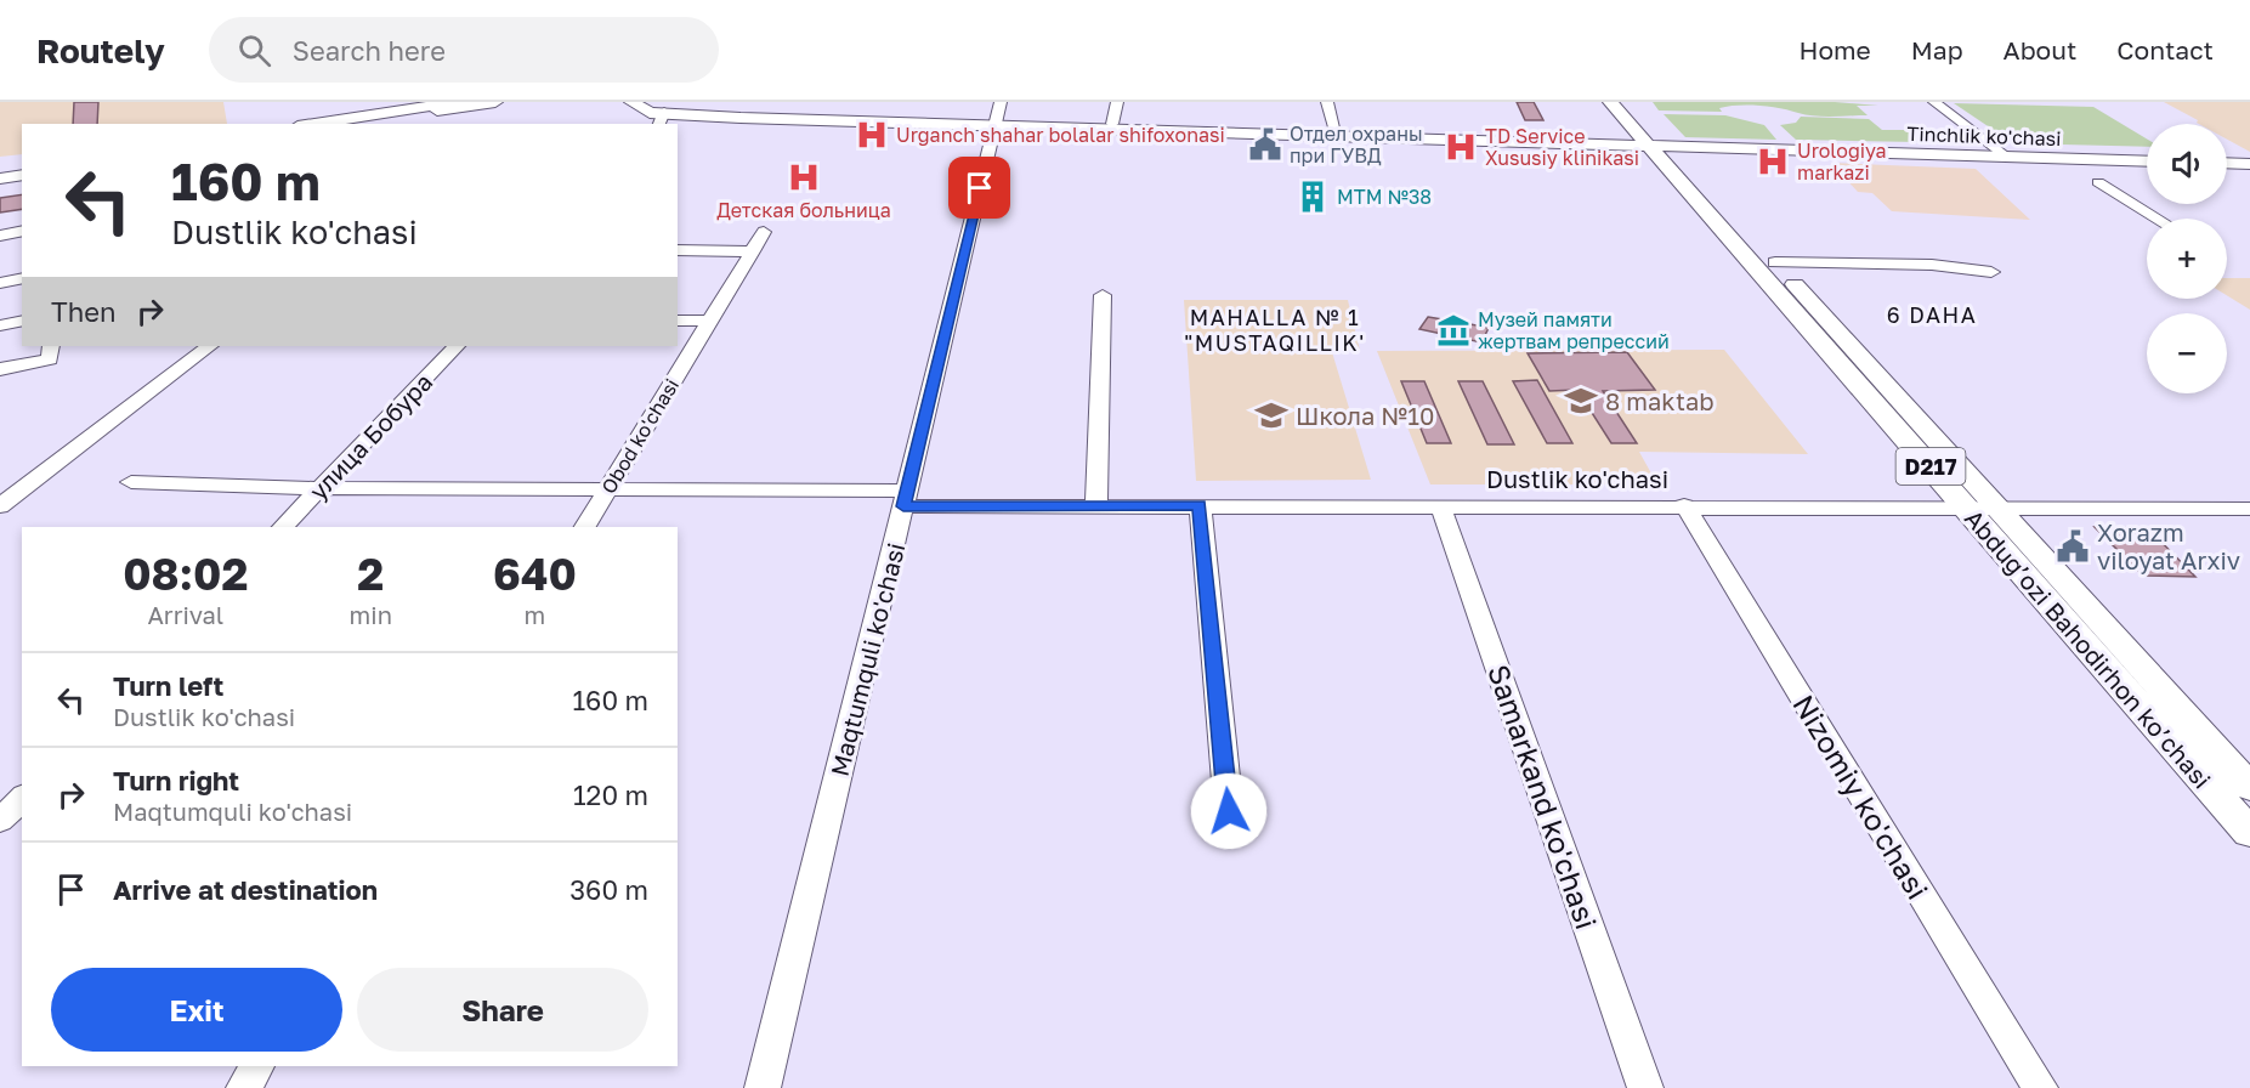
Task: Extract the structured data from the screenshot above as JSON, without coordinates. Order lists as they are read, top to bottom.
{
  "streets": {
    "main road": ["Tinchlik ko'chasi", "D217", "Abdug’ozi Bahodirhon ko’chasi"],
    "street": [
      "улица Бобура",
      "Obod ko'chasi",
      "Dustlik ko'chasi",
      "Maqtumquli ko'chasi",
      "Samarkand ko'chasi",
      "Nizomiy ko'chasi"
    ]
  },
  "crossings": [
    ["Tinchlik ko'chasi", "Abdug’ozi Bahodirhon ko’chasi"],
    ["Tinchlik ko'chasi", "Maqtumquli ko'chasi"],
    ["улица Бобура", "Dustlik ko'chasi"],
    ["Obod ko'chasi", "Dustlik ko'chasi"],
    ["Dustlik ko'chasi", "Abdug’ozi Bahodirhon ko’chasi"],
    ["Dustlik ko'chasi", "Maqtumquli ko'chasi"],
    ["Dustlik ko'chasi", "Samarkand ko'chasi"],
    ["Dustlik ko'chasi", "Nizomiy ko'chasi"]
  ],
  "districts": ["6 DAHA", "MAHALLA № 1 \"MUSTAQILLIK'"],
  "places": {
    "hospital": [
      "Urganch shahar bolalar shifoxonasi",
      "TD Service Xususiy klinikasi",
      "Urologiya markazi",
      "Детская больница"
    ],
    "public building": ["Отдел охраны при ГУВД", "Xorazm viloyat Arxiv"],
    "building": ["МТМ №38"],
    "museum": ["Музей памяти жертвам репрессий"],
    "school or university": ["8 maktab", "Школа №10"]
  },
  "page": {
    "header": "Routely",
    "search": "Search here",
    "nav": [
      "Home",
      "Map",
      "About",
      "Contact"
    ],
    "map_buttons": ["+", "−"],
    "turn": ["160 m", "Dustlik ko'chasi"],
    "then": "Then",
    "eta": [
      "08:02",
      "Arrival",
      "2",
      "min",
      "640",
      "m"
    ],
    "list": [
      {
        "name": "Turn left",
        "note": "Dustlik ko'chasi",
        "value": "160 m"
      },
      {
        "name": "Turn right",
        "note": "Maqtumquli ko'chasi",
        "value": "120 m"
      },
      {
        "name": "Arrive at destination",
        "value": "360 m"
      }
    ],
    "buttons": ["Exit", "Share"]
  }
}
